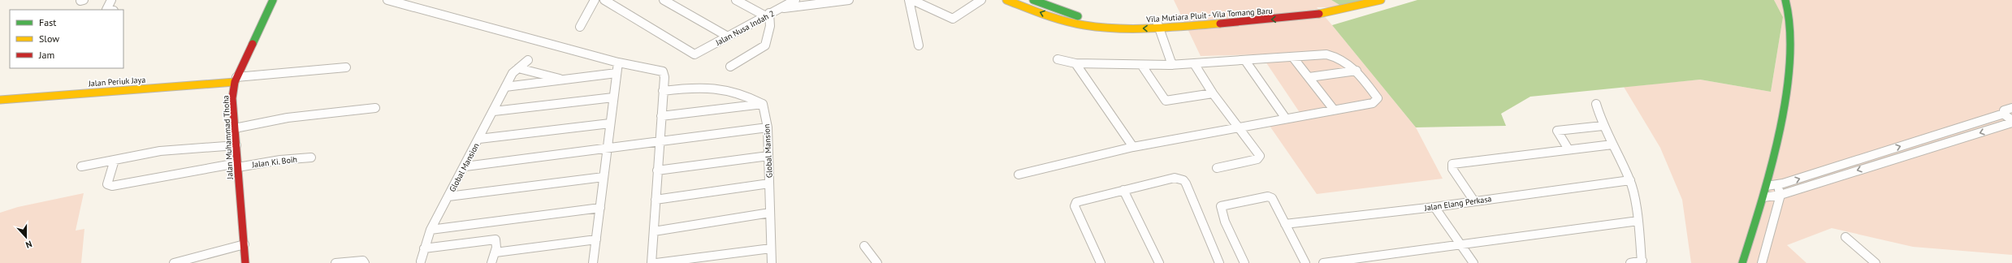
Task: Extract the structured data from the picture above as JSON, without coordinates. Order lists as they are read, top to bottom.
{
  "streets": {
    "street": [
      "Vila Mutiara Pluit - Vila Tomang Baru",
      "Jalan Nusa Indah 2",
      "Jalan Periuk Jaya",
      "Jalan Muhammad Thoha",
      "Global Mansion",
      "Jalan Ki. Boih",
      "Jalan Elang Perkasa"
    ]
  },
  "crossings": [
    ["Jalan Periuk Jaya", "Jalan Muhammad Thoha"],
    ["Jalan Muhammad Thoha", "Jalan Ki. Boih"]
  ],
  "legend": ["Fast", "Slow", "Jam"],
  "north": "bottom"
}
